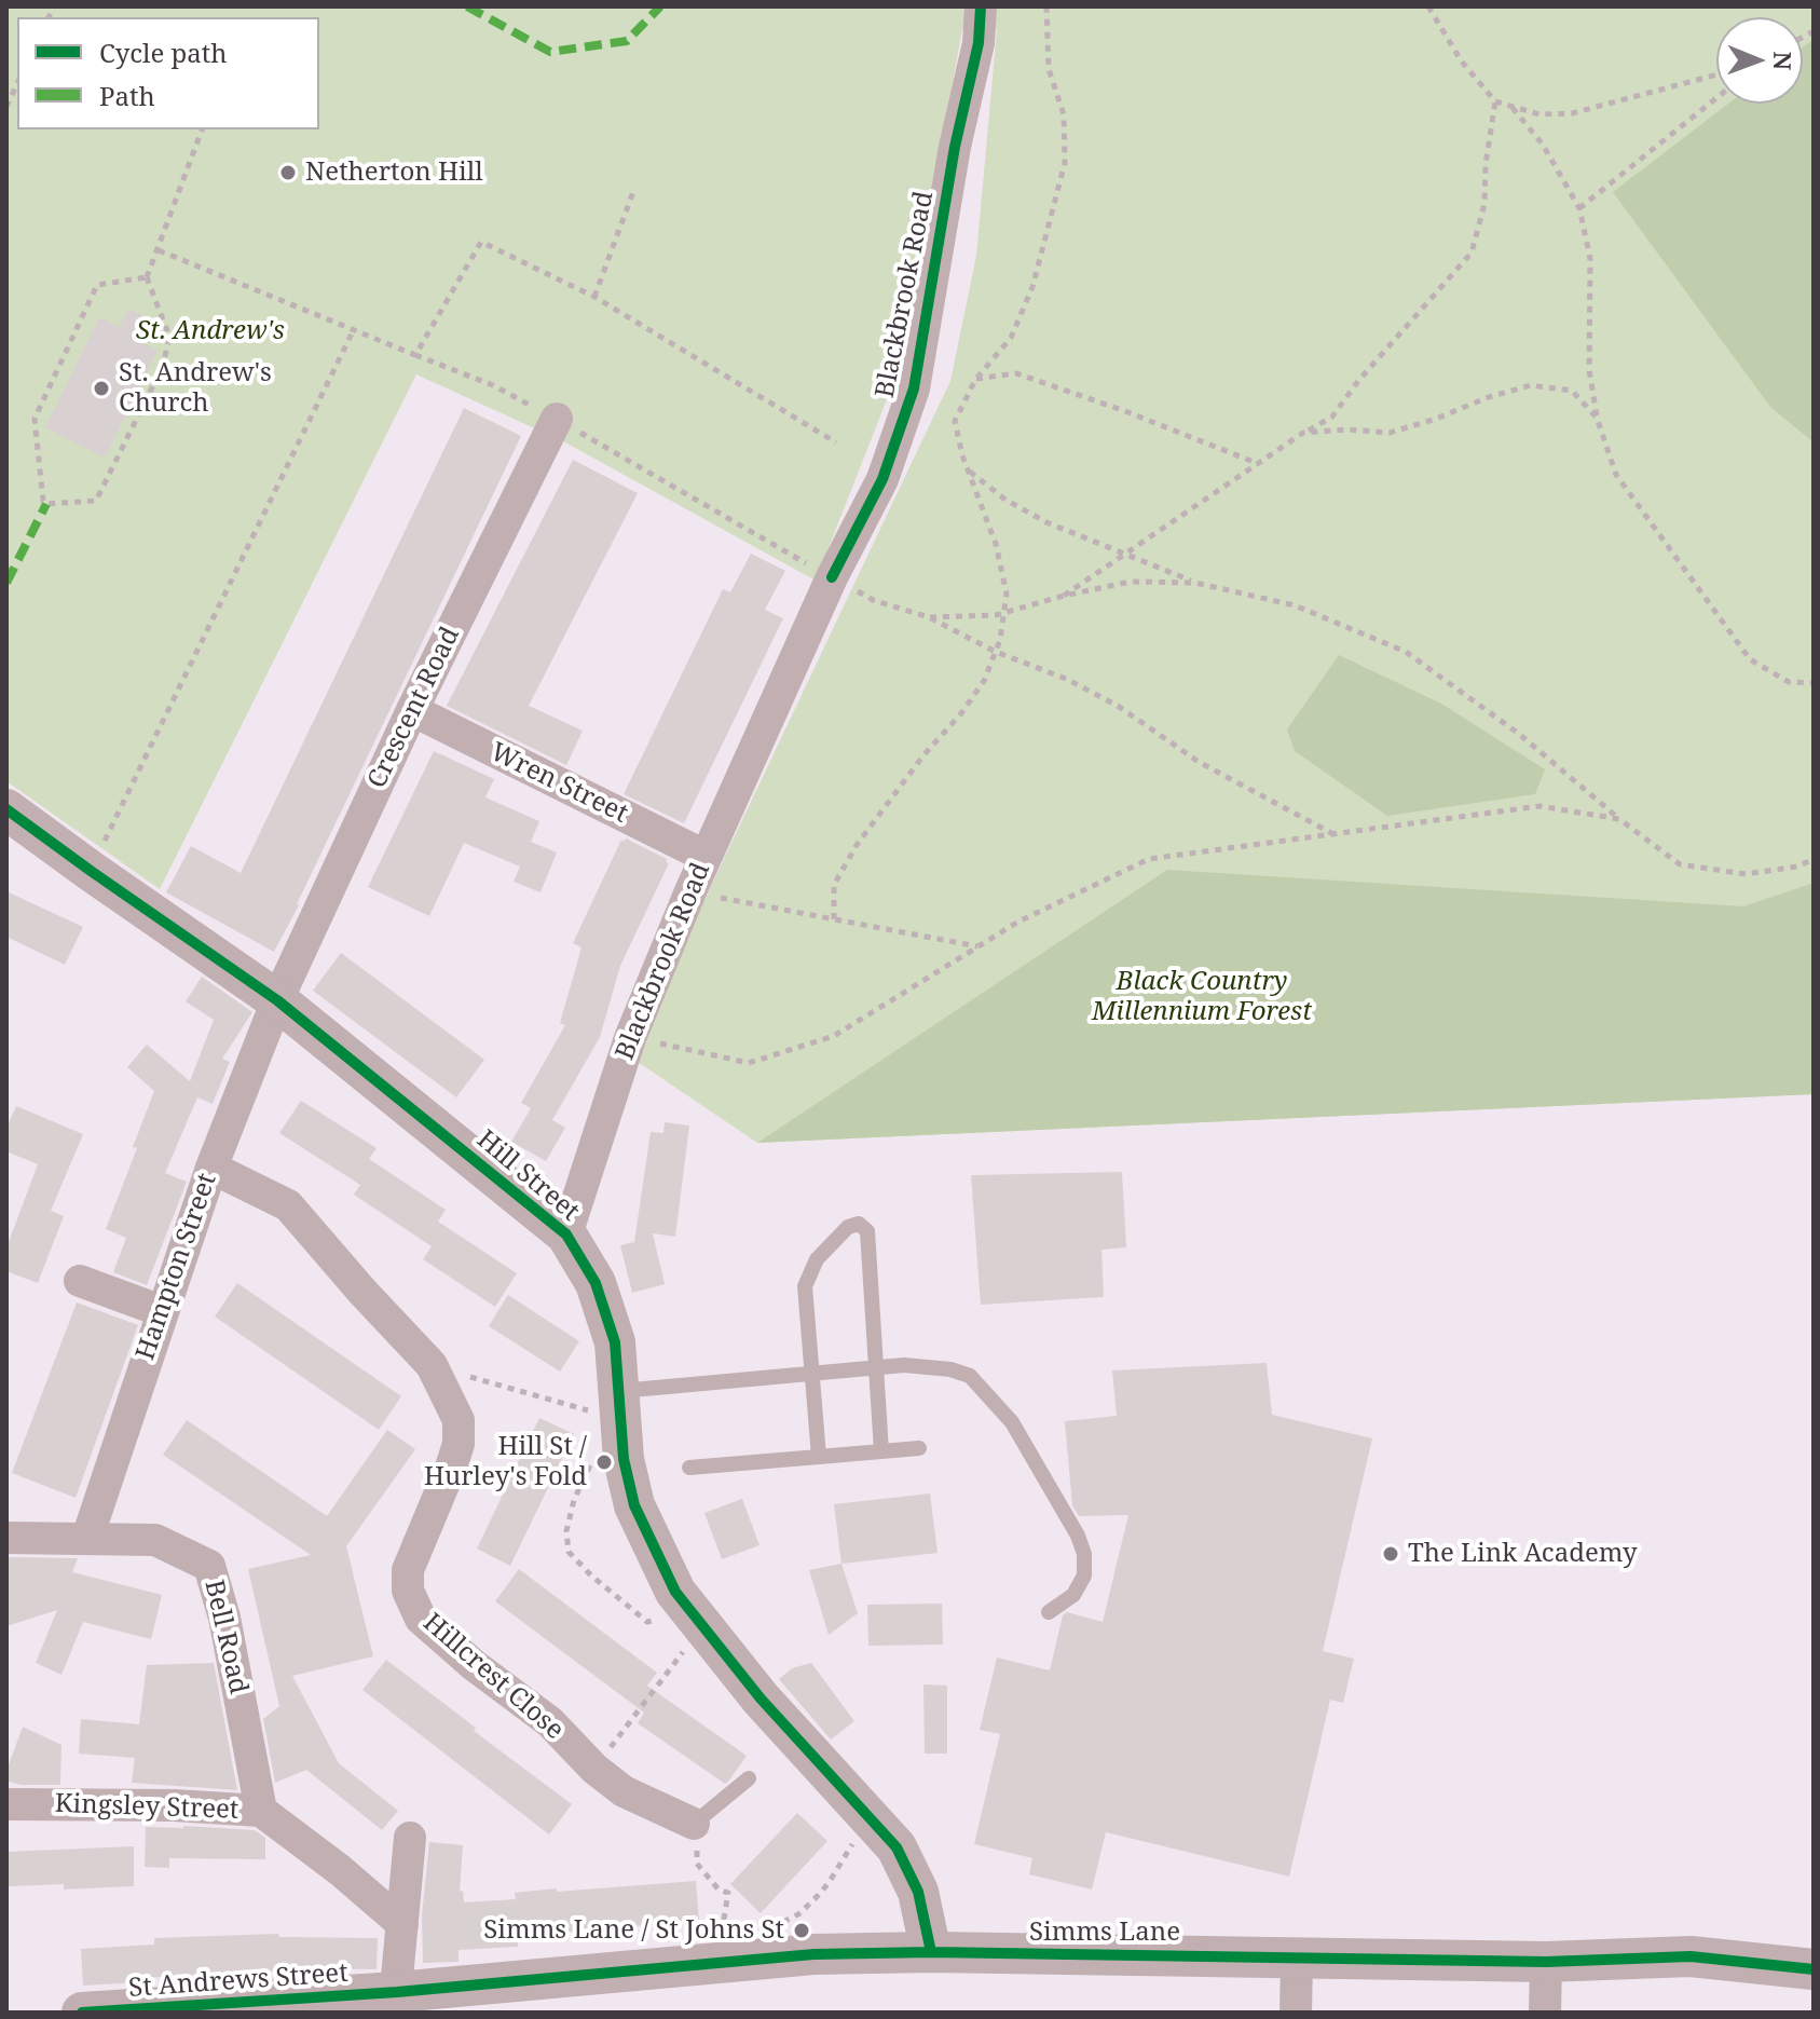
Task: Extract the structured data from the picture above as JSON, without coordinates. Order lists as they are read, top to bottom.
{
  "streets": {
    "street": [
      "Blackbrook Road",
      "Crescent Road",
      "Wren Street",
      "Hill Street",
      "Hampton Street",
      "Bell Road",
      "Hillcrest Close",
      "Kingsley Street",
      "Simms Lane",
      "St Andrews Street"
    ]
  },
  "crossings": [
    ["Blackbrook Road", "Wren Street"],
    ["Blackbrook Road", "Hill Street"],
    ["Crescent Road", "Wren Street"],
    ["Crescent Road", "Hill Street"],
    ["Crescent Road", "Hampton Street"],
    ["Hill Street", "Hampton Street"],
    ["Hill Street", "Simms Lane"],
    ["Hampton Street", "Bell Road"],
    ["Hampton Street", "Hillcrest Close"],
    ["Bell Road", "Kingsley Street"],
    ["Simms Lane", "St Andrews Street"]
  ],
  "parks": ["St. Andrew's", "Black Country Millennium Forest"],
  "places": [
    "Netherton Hill",
    "St. Andrew's Church",
    "Hill St / Hurley's Fold",
    "The Link Academy",
    "Simms Lane / St Johns St"
  ],
  "legend": ["Cycle path", "Path"],
  "north": "right"
}
